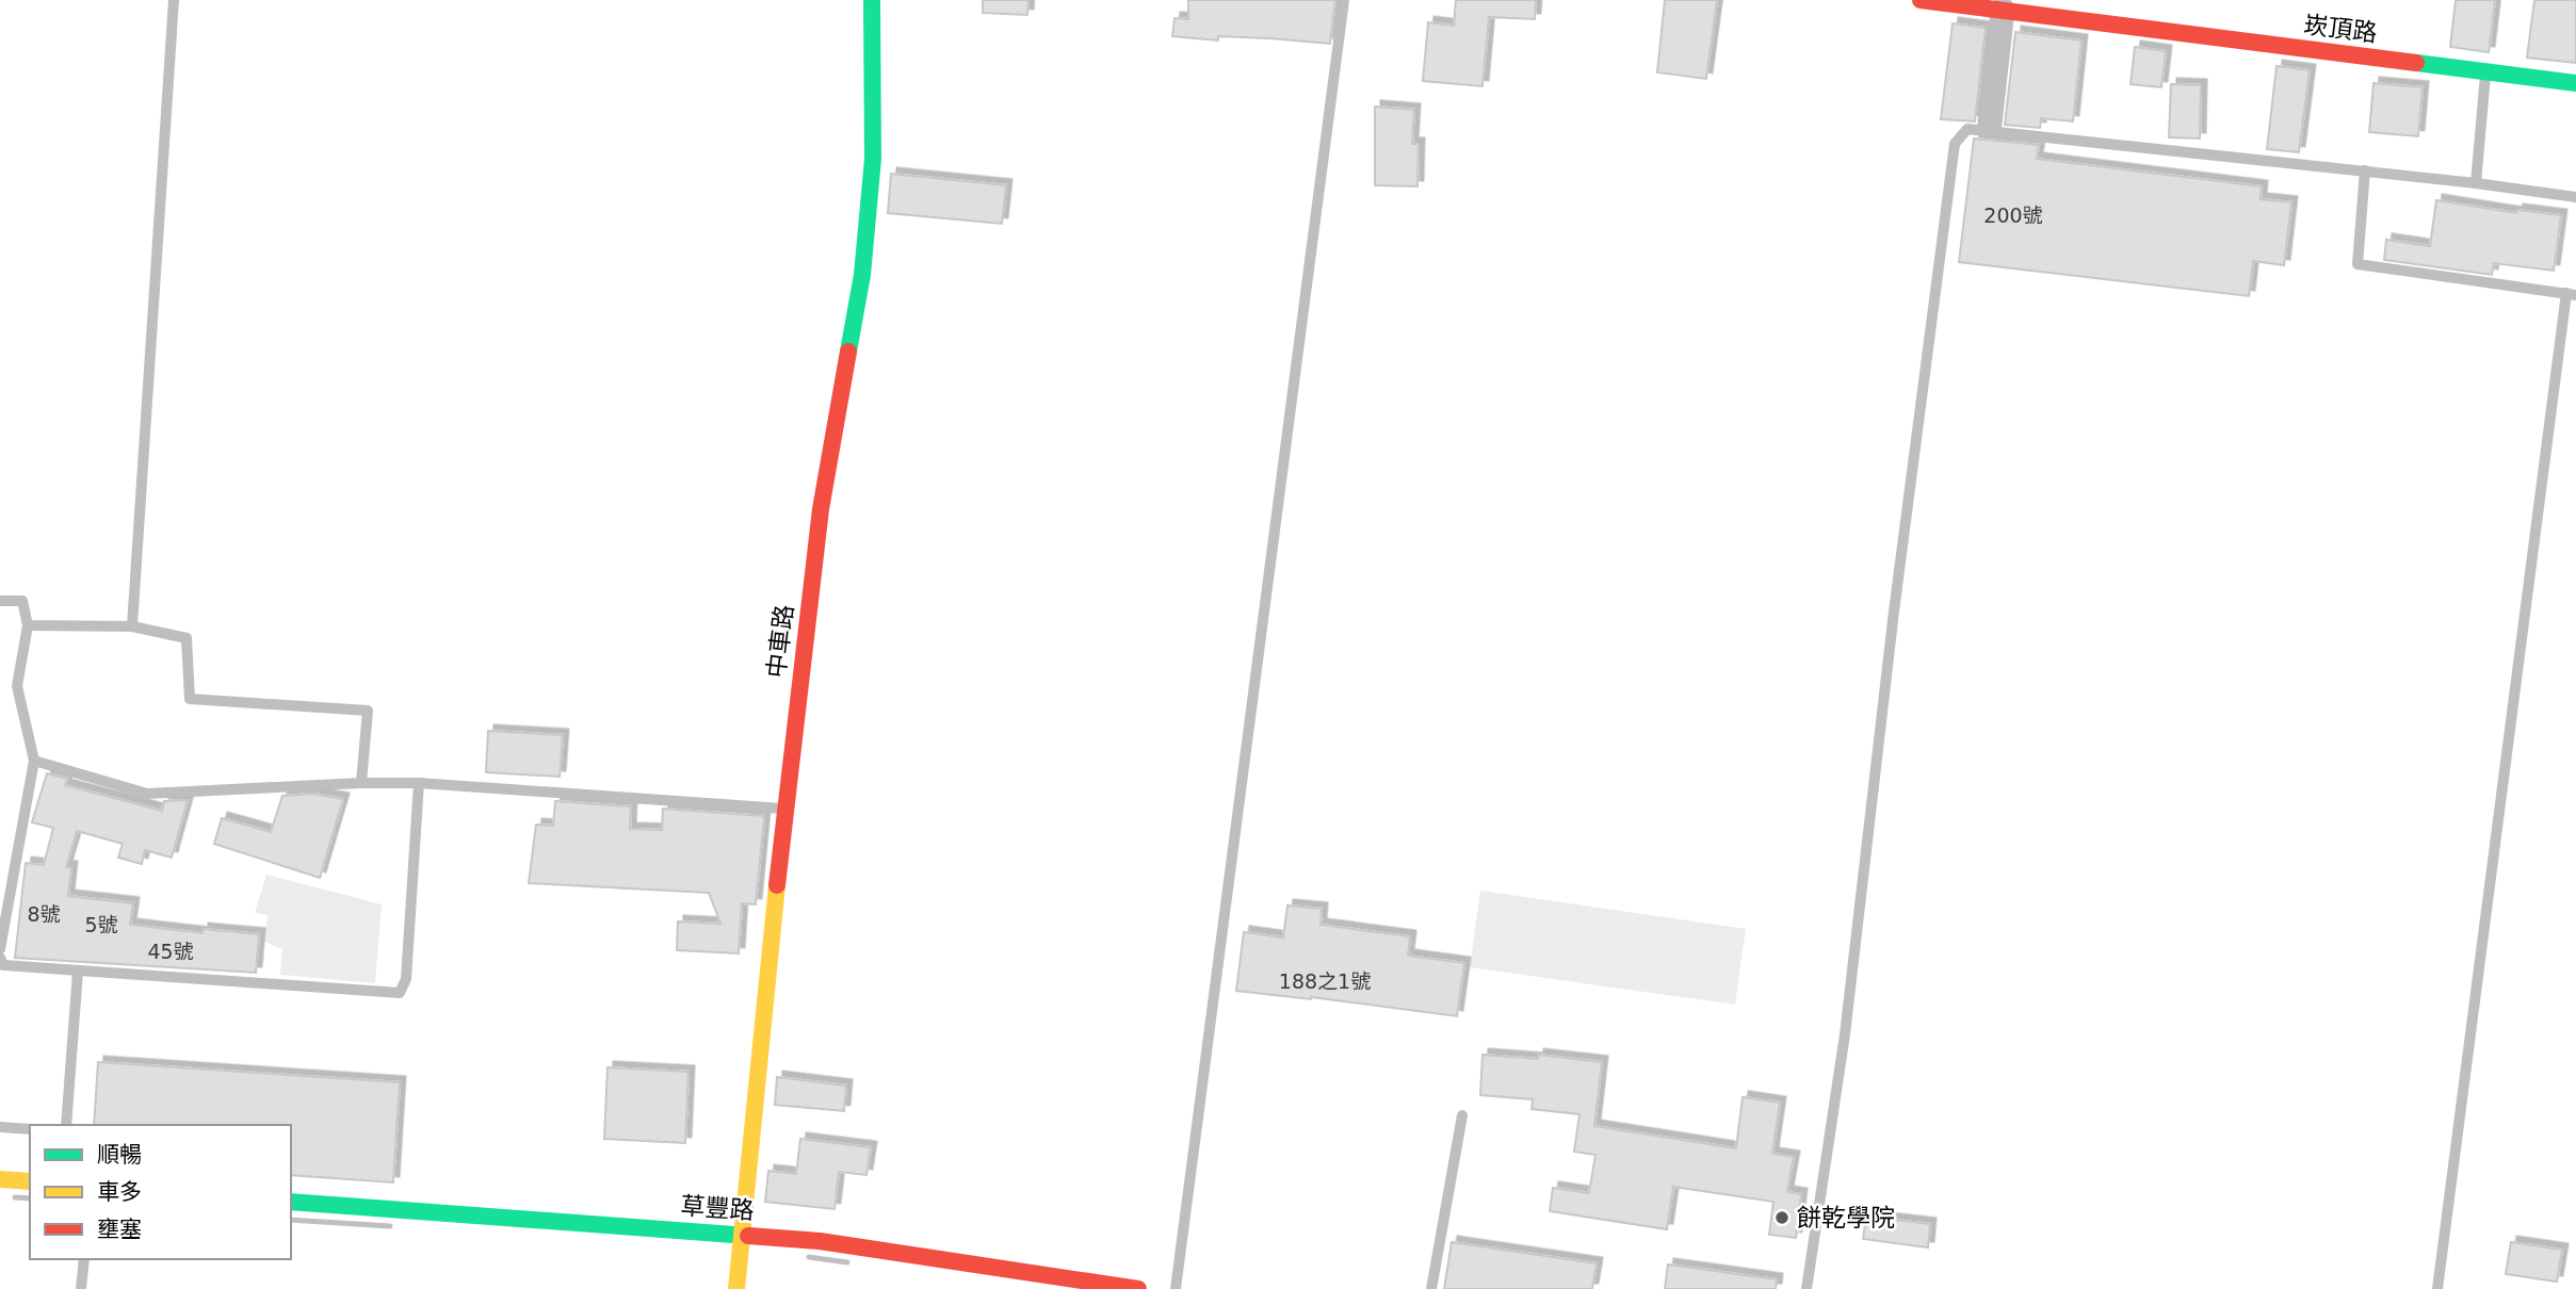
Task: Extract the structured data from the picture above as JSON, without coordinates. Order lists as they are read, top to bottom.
{
  "streets": {
    "street": ["崁頂路", "中車路", "草豐路"]
  },
  "crossings": [
    ["中車路", "草豐路"]
  ],
  "places": ["餅乾學院"],
  "house_numbers": [
    "200號",
    "8號",
    "5號",
    "45號",
    "188之1號"
  ],
  "legend": ["順暢", "車多", "壅塞"]
}
